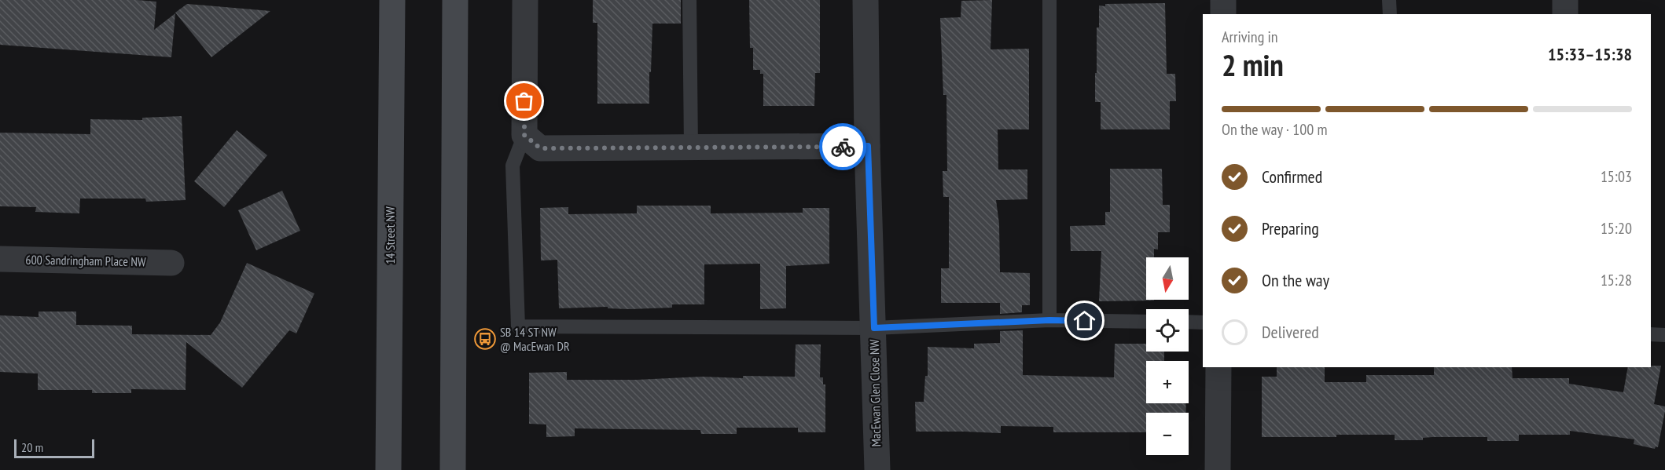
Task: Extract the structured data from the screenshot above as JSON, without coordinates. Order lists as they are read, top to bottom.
{
  "streets": {
    "main road": ["14 Street NW"],
    "street": ["600 Sandringham Place NW", "MacEwan Glen Close NW"]
  },
  "places": {
    "bus stop": ["SB 14 ST NW @ MacEwan DR"]
  },
  "scale_bar": "20 m",
  "north": "bottom",
  "page": {
    "heading": ["2 min", "Arriving in", "15:33–15:38"],
    "bar": "On the way · 100 m",
    "list": [
      ["Confirmed", "15:03"],
      ["Preparing", "15:20"],
      ["On the way", "15:28"],
      "Delivered"
    ],
    "map_buttons": ["+", "−"],
    "scale": "20 m"
  }
}
